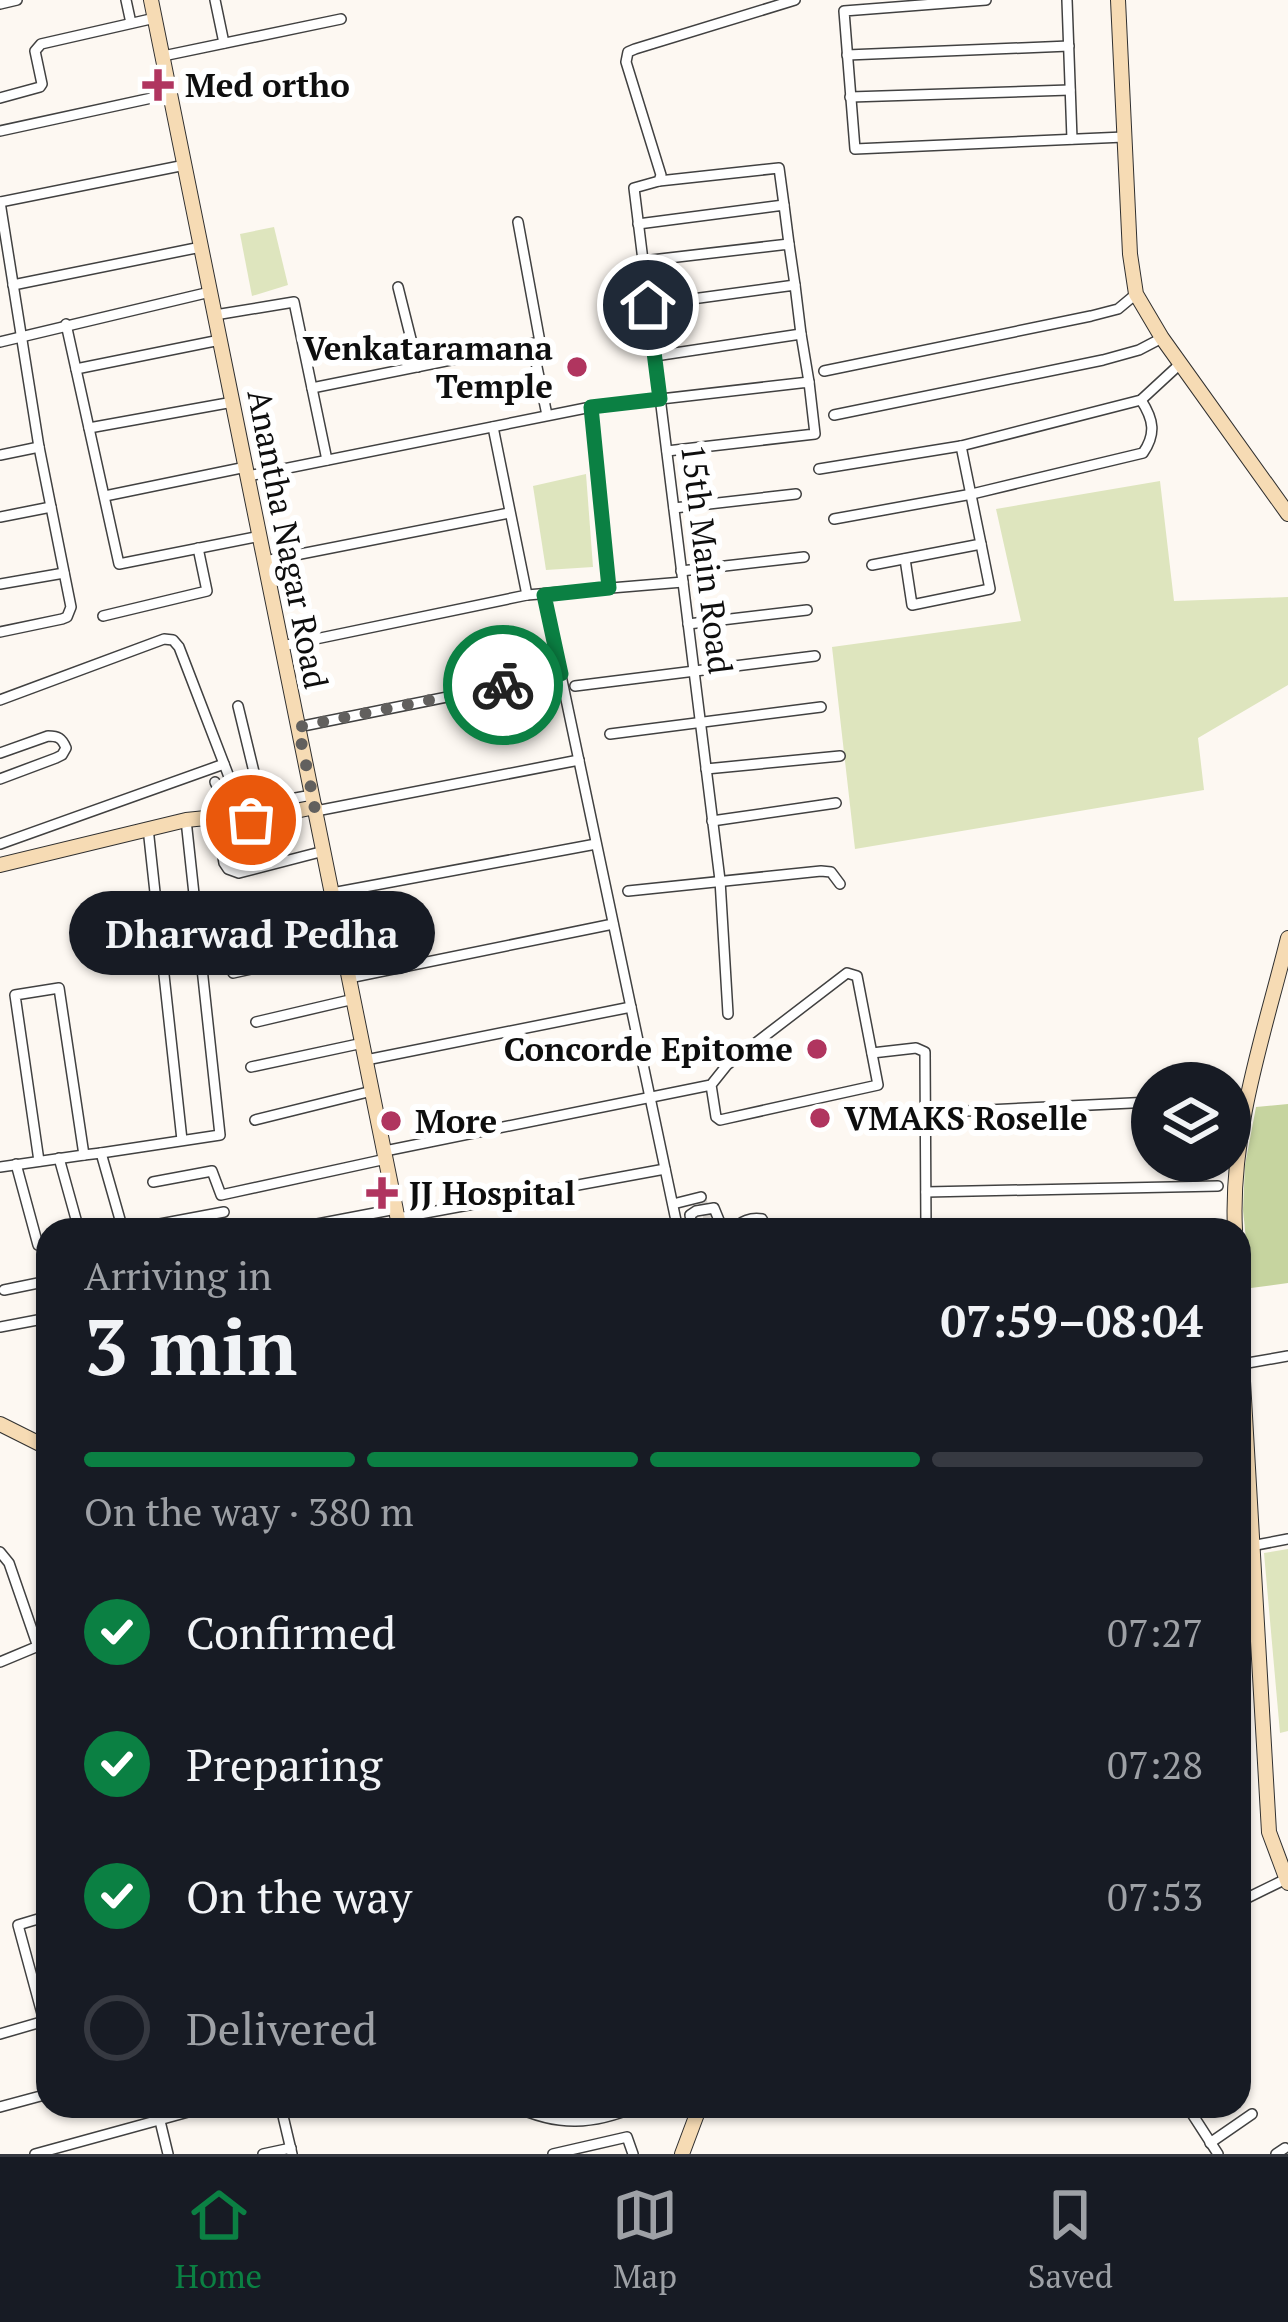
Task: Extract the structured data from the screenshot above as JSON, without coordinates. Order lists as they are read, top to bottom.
{
  "streets": {
    "street": ["Anantha Nagar Road", "15th Main Road"]
  },
  "places": {
    "health": ["Med ortho", "JJ Hospital"],
    "other": [
      "Venkataramana Temple",
      "Dharwad Pedha",
      "Concorde Epitome",
      "VMAKS Roselle",
      "More"
    ]
  },
  "page": {
    "bubble": "Dharwad Pedha",
    "heading": ["3 min", "Arriving in", "07:59–08:04"],
    "bar": "On the way · 380 m",
    "list": [
      ["Confirmed", "07:27"],
      ["Preparing", "07:28"],
      ["On the way", "07:53"],
      "Delivered"
    ],
    "tabs": ["Home", "Map", "Saved"]
  }
}
